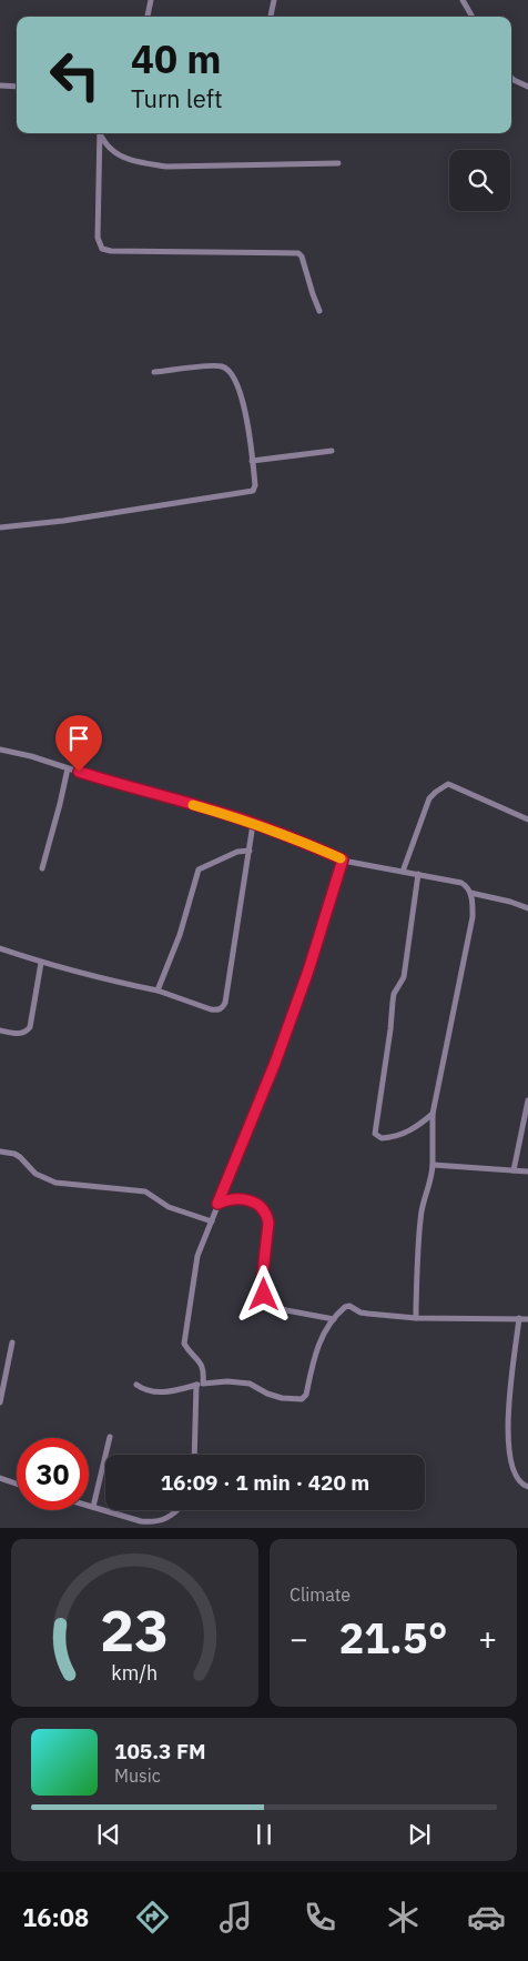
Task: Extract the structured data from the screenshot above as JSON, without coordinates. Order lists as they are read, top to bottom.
{
  "page": {
    "turn": ["40 m", "Turn left"],
    "limit": "30",
    "trip": "16:09 · 1 min · 420 m",
    "tile": "Climate",
    "heat": ["−", "21.5°", "+"],
    "song": ["105.3 FM", "Music"],
    "tabs": "16:08",
    "gauge": ["23", "km/h"]
  }
}
